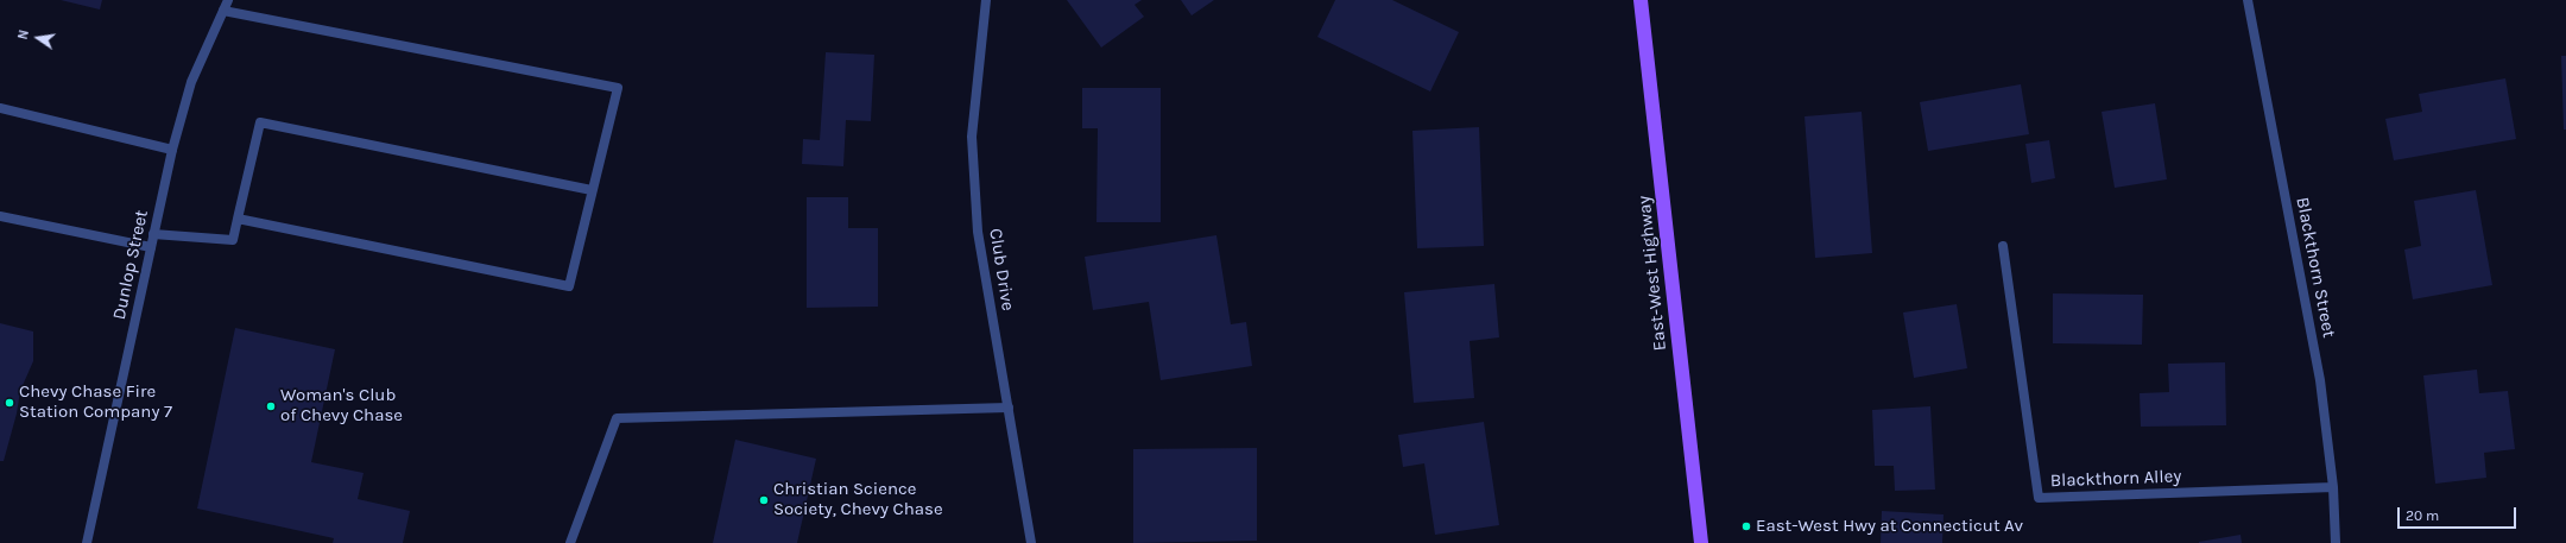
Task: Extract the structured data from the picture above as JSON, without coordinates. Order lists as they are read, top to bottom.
{
  "streets": {
    "main road": ["East-West Highway"],
    "street": [
      "Dunlop Street",
      "Blackthorn Street",
      "Club Drive",
      "Blackthorn Alley"
    ]
  },
  "crossings": [
    ["Blackthorn Street", "Blackthorn Alley"]
  ],
  "places": [
    "Chevy Chase Fire Station Company 7",
    "Woman's Club of Chevy Chase",
    "Christian Science Society, Chevy Chase",
    "East-West Hwy at Connecticut Av"
  ],
  "scale_bar": "20 m",
  "north": "left"
}
